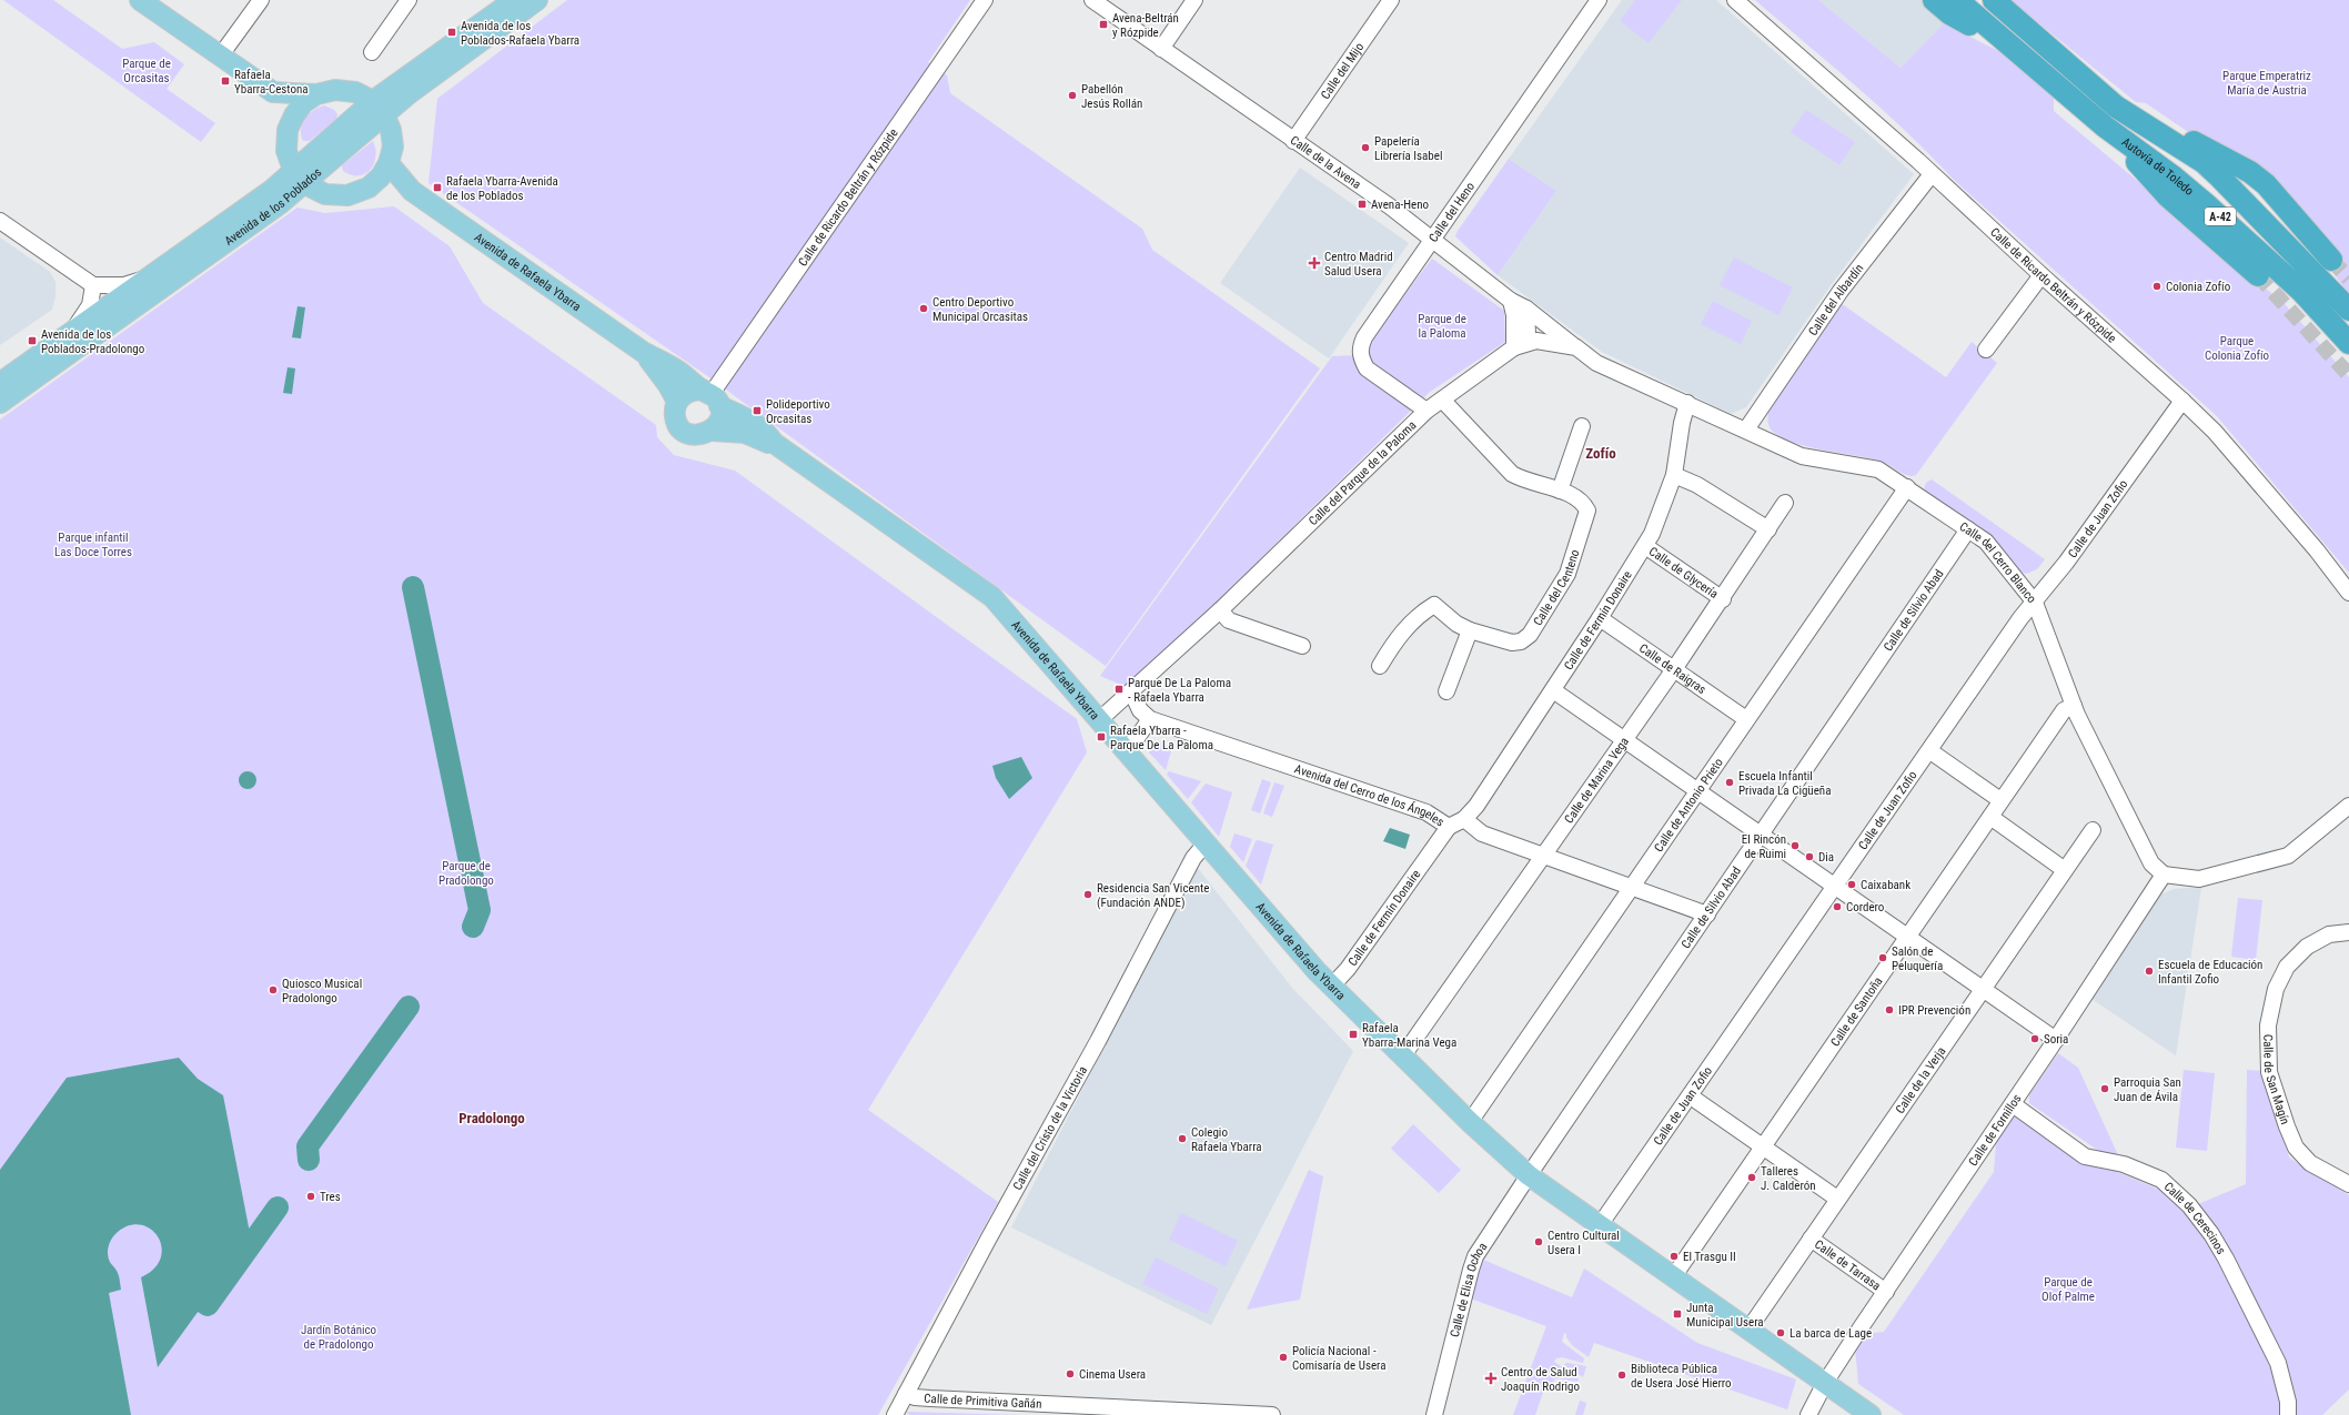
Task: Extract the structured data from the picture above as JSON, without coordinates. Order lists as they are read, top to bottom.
{
  "streets": {
    "highway": ["Autovía de Toledo", "A-42"],
    "main road": ["Avenida de los Poblados", "Avenida de Rafaela Ybarra"],
    "street": [
      "Calle del Mijo",
      "Calle de la Avena",
      "Calle de Ricardo Beltrán y Rózpide",
      "Calle del Heno",
      "Calle del Albardín",
      "Calle del Parque de la Paloma",
      "Calle de Juan Zofio",
      "Calle del Cerro Blanco",
      "Calle de Glycería",
      "Calle del Centeno",
      "Calle de Silvio Abad",
      "Calle de Fermín Donaire",
      "Calle de Raigras",
      "Calle de Marina Vega",
      "Avenida del Cerro de los Ángeles",
      "Calle de Antonio Prieto",
      "Calle de Santoña",
      "Calle de San Magín",
      "Calle de la Verja",
      "Calle del Cristo de la Victoria",
      "Calle de Fornillos",
      "Calle de Cerecinos",
      "Calle de Tarrasa",
      "Calle de Elisa Ochoa",
      "Calle de Primitiva Gañán"
    ]
  },
  "crossings": [
    ["Calle del Mijo", "Calle de la Avena"],
    ["Calle de la Avena", "Calle del Heno"],
    ["Calle de la Avena", "Calle del Parque de la Paloma"],
    ["Calle de Ricardo Beltrán y Rózpide", "Avenida de Rafaela Ybarra"],
    ["Calle de Ricardo Beltrán y Rózpide", "Calle del Albardín"],
    ["Calle de Ricardo Beltrán y Rózpide", "Calle de Juan Zofio"],
    ["Calle del Heno", "Calle del Parque de la Paloma"],
    ["Avenida de Rafaela Ybarra", "Calle del Parque de la Paloma"],
    ["Avenida de Rafaela Ybarra", "Calle de Juan Zofio"],
    ["Avenida de Rafaela Ybarra", "Calle de Silvio Abad"],
    ["Avenida de Rafaela Ybarra", "Calle de Fermín Donaire"],
    ["Avenida de Rafaela Ybarra", "Calle de Marina Vega"],
    ["Avenida de Rafaela Ybarra", "Calle de Antonio Prieto"],
    ["Avenida de Rafaela Ybarra", "Calle de Santoña"],
    ["Avenida de Rafaela Ybarra", "Calle de la Verja"],
    ["Avenida de Rafaela Ybarra", "Calle del Cristo de la Victoria"],
    ["Avenida de Rafaela Ybarra", "Calle de Fornillos"],
    ["Avenida de Rafaela Ybarra", "Calle de Elisa Ochoa"],
    ["Calle del Albardín", "Calle del Cerro Blanco"],
    ["Calle del Parque de la Paloma", "Calle del Cerro Blanco"],
    ["Calle del Parque de la Paloma", "Calle del Centeno"],
    ["Calle del Parque de la Paloma", "Calle de Fermín Donaire"],
    ["Calle del Parque de la Paloma", "Avenida del Cerro de los Ángeles"],
    ["Calle de Juan Zofio", "Calle del Cerro Blanco"],
    ["Calle del Cerro Blanco", "Calle de Silvio Abad"],
    ["Calle del Cerro Blanco", "Calle de Fermín Donaire"],
    ["Calle del Cerro Blanco", "Calle de Antonio Prieto"],
    ["Calle del Cerro Blanco", "Calle de Santoña"],
    ["Calle del Cerro Blanco", "Calle de Fornillos"],
    ["Calle de Glycería", "Calle de Fermín Donaire"],
    ["Calle de Glycería", "Calle de Marina Vega"],
    ["Calle de Silvio Abad", "Calle de Elisa Ochoa"],
    ["Calle de Fermín Donaire", "Calle de Raigras"],
    ["Calle de Fermín Donaire", "Avenida del Cerro de los Ángeles"],
    ["Calle de Raigras", "Calle de Marina Vega"],
    ["Calle de Raigras", "Calle de Antonio Prieto"],
    ["Calle de la Verja", "Calle de Tarrasa"],
    ["Calle del Cristo de la Victoria", "Calle de Primitiva Gañán"],
    ["Calle de Fornillos", "Calle de Cerecinos"],
    ["Calle de Fornillos", "Calle de Tarrasa"]
  ],
  "districts": ["Zofío", "Pradolongo"],
  "parks": [
    "Parque de Orcasitas",
    "Parque Emperatriz María de Austria",
    "Parque de la Paloma",
    "Parque Colonia Zofío",
    "Parque infantil Las Doce Torres",
    "Parque de Pradolongo",
    "Parque de Olof Palme",
    "Jardín Botánico de Pradolongo"
  ],
  "places": {
    "transit": [
      "Avena-Beltrán y Rózpide",
      "Avenida de los Poblados-Rafaela Ybarra",
      "Rafaela Ybarra-Cestona",
      "Rafaela Ybarra-Avenida de los Poblados",
      "Avena-Heno",
      "Avenida de los Poblados-Pradolongo",
      "Polideportivo Orcasitas",
      "Parque De La Paloma - Rafaela Ybarra",
      "Rafaela Ybarra - Parque De La Paloma",
      "Rafaela Ybarra-Marina Vega",
      "Junta Municipal Usera"
    ],
    "other": [
      "Pabellón Jesús Rollán",
      "Papelería Librería Isabel",
      "Colonia Zofío",
      "Centro Deportivo Municipal Orcasitas",
      "Escuela Infantil Privada La Cigüeña",
      "El Rincón de Ruimi",
      "Dia",
      "Caixabank",
      "Residencia San Vicente (Fundación ANDE)",
      "Cordero",
      "Salón de Peluquería",
      "Escuela de Educación Infantil Zofio",
      "Quiosco Musical Pradolongo",
      "IPR Prevención",
      "Soria",
      "Parroquia San Juan de Ávila",
      "Colegio Rafaela Ybarra",
      "Talleres J. Calderón",
      "Tres",
      "Centro Cultural Usera I",
      "El Trasgu II",
      "La barca de Lage",
      "Policía Nacional - Comisaría de Usera",
      "Cinema Usera",
      "Biblioteca Pública de Usera José Hierro"
    ],
    "health": ["Centro Madrid Salud Usera", "Centro de Salud Joaquín Rodrigo"]
  }
}
